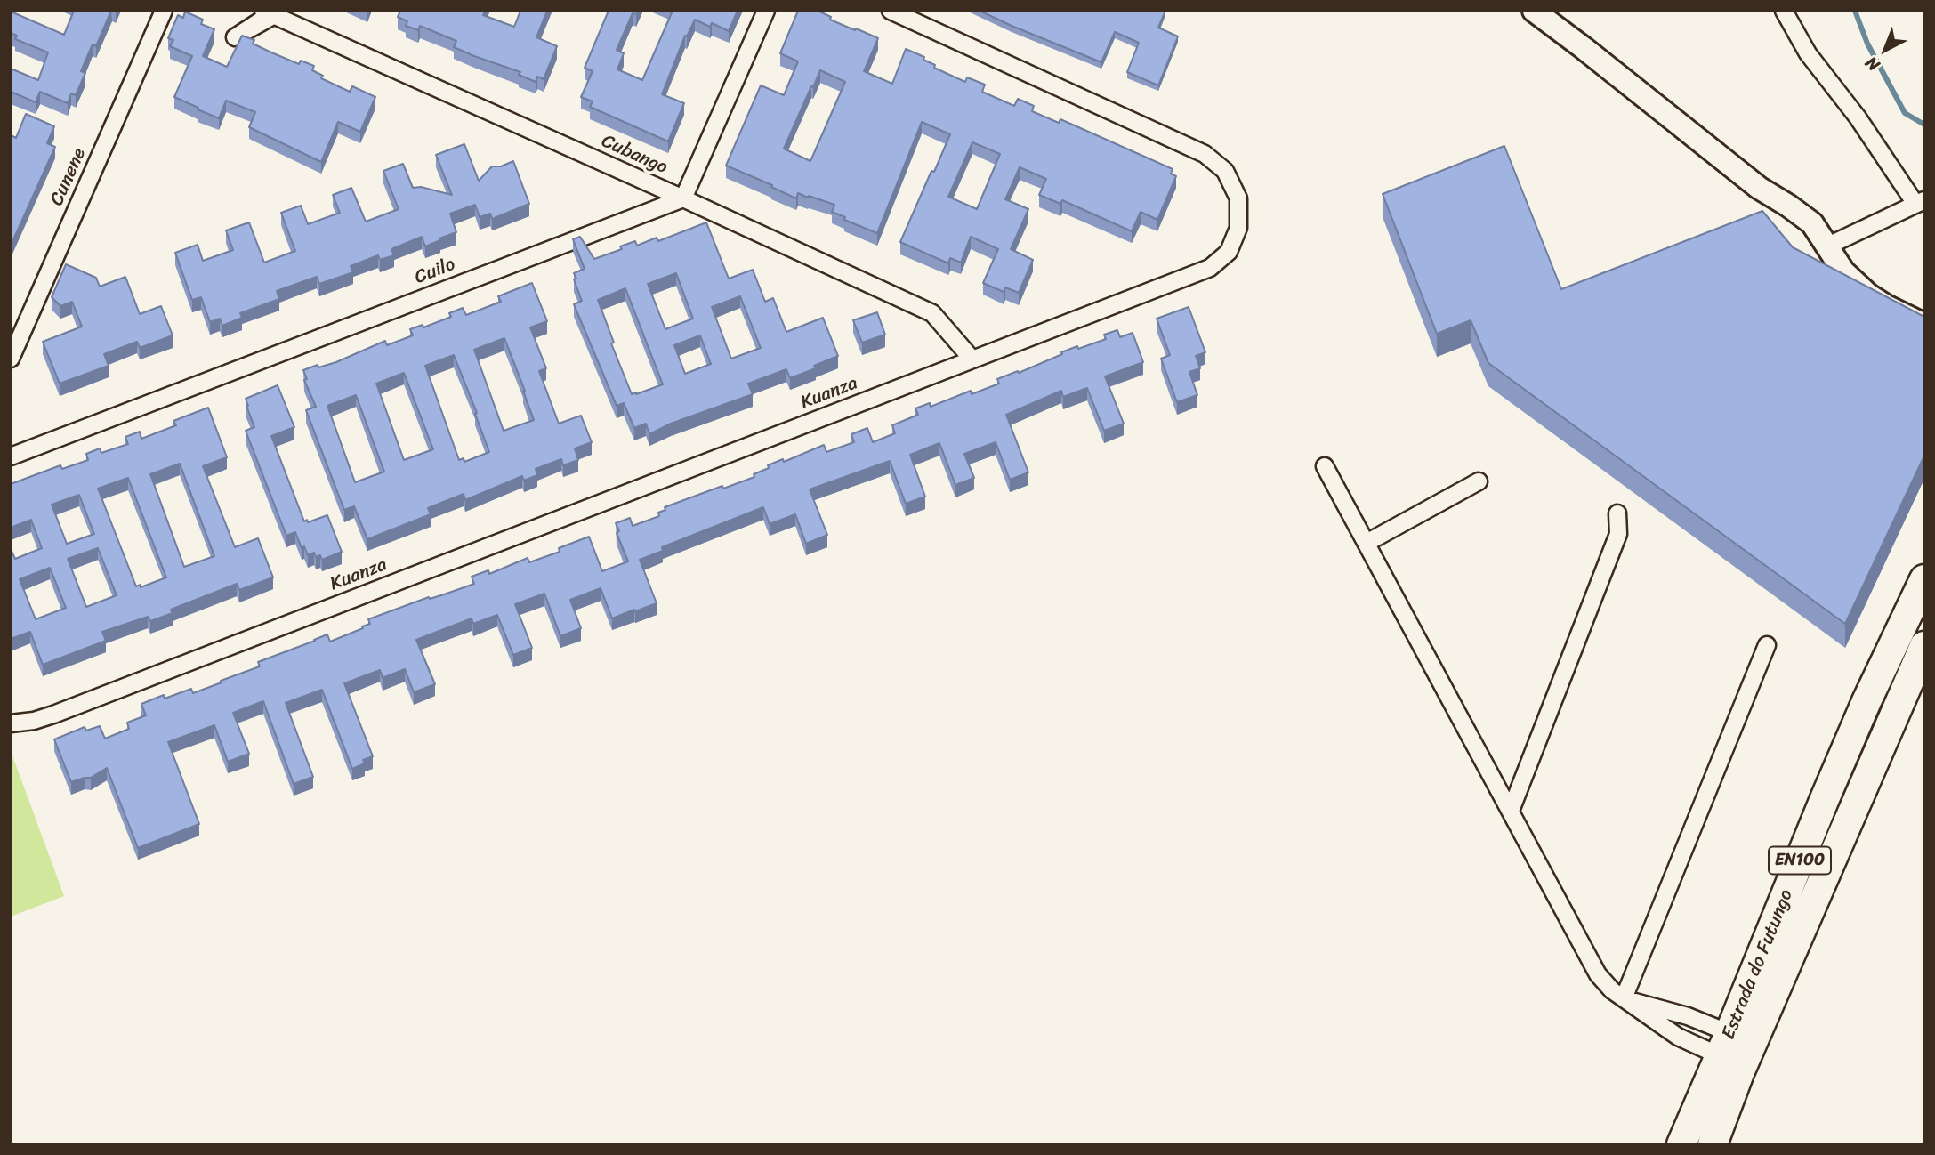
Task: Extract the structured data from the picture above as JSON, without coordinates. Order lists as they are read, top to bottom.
{
  "streets": {
    "highway": ["EN100", "Estrada do Futungo"],
    "street": [
      "Cubango",
      "Cunene",
      "Cuilo",
      "Kuanza"
    ]
  },
  "crossings": [
    ["Cubango", "Cuilo"],
    ["Cubango", "Kuanza"]
  ],
  "north": "bottom left"
}
